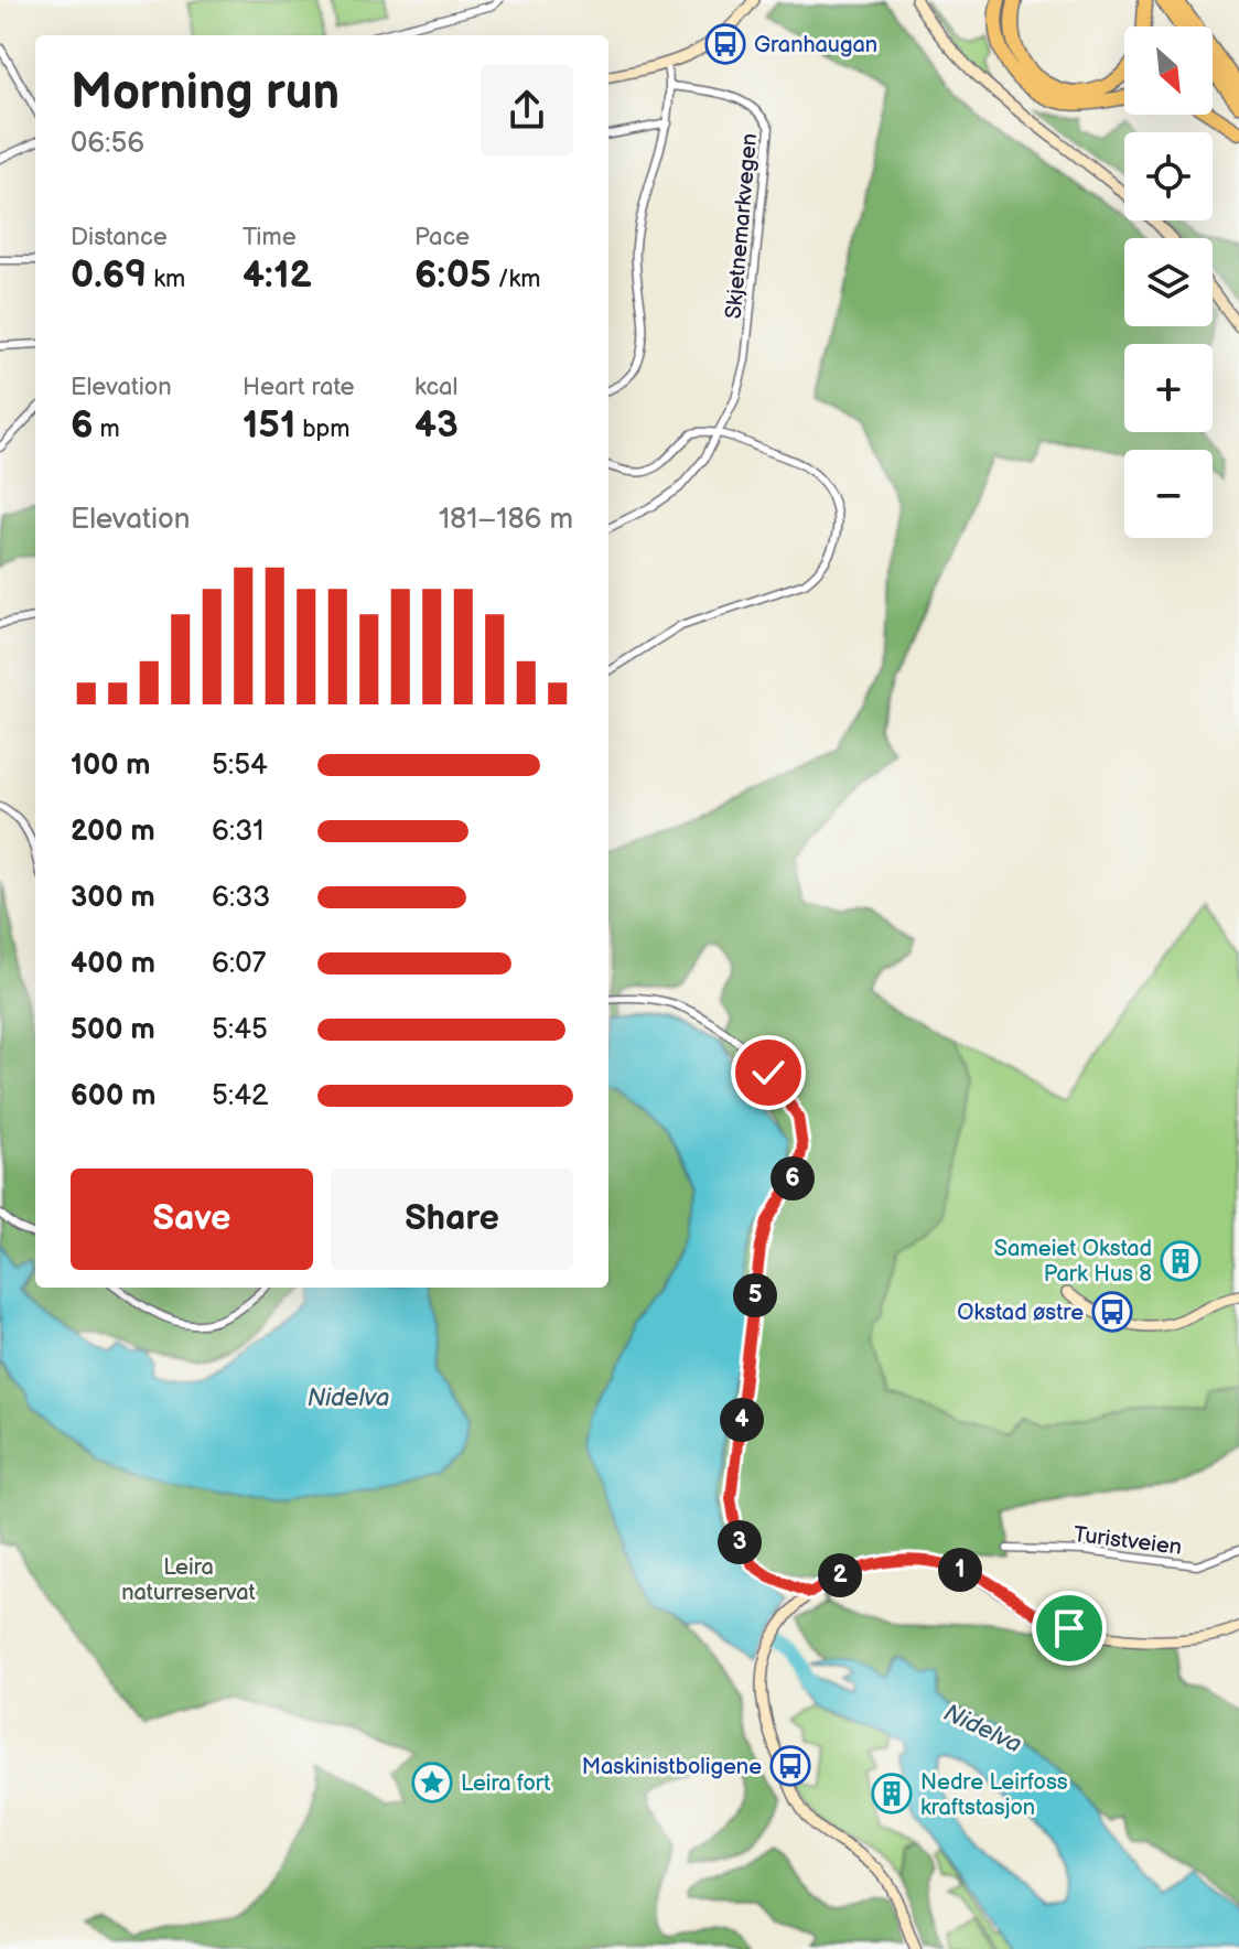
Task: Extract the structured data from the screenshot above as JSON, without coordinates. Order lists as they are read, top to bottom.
{
  "streets": {
    "street": ["Skjetnemarkvegen", "Turistveien"]
  },
  "water": ["Nidelva"],
  "parks": ["Leira naturreservat"],
  "places": {
    "bus stop": ["Granhaugan", "Okstad østre", "Maskinistboligene"],
    "building": ["Sameiet Okstad Park Hus 8", "Nedre Leirfoss kraftstasjon"],
    "place": ["Leira fort"]
  },
  "north": "bottom right",
  "page": {
    "map_buttons": ["+", "−"],
    "heading": ["Morning run", "06:56"],
    "stats": [
      ["Distance", "0.69 km"],
      ["Time", "4:12"],
      ["Pace", "6:05 /km"],
      ["Elevation", "6 m"],
      ["Heart rate", "151 bpm"],
      ["kcal", "43"]
    ],
    "chart": ["Elevation", "181–186 m"],
    "list": [
      {
        "name": "100 m",
        "note": "5:54"
      },
      {
        "name": "200 m",
        "note": "6:31"
      },
      {
        "name": "300 m",
        "note": "6:33"
      },
      {
        "name": "400 m",
        "note": "6:07"
      },
      {
        "name": "500 m",
        "note": "5:45"
      },
      {
        "name": "600 m",
        "note": "5:42"
      }
    ],
    "buttons": ["Save", "Share"],
    "pins": [
      "6",
      "5",
      "4",
      "3",
      "1",
      "2"
    ]
  }
}
